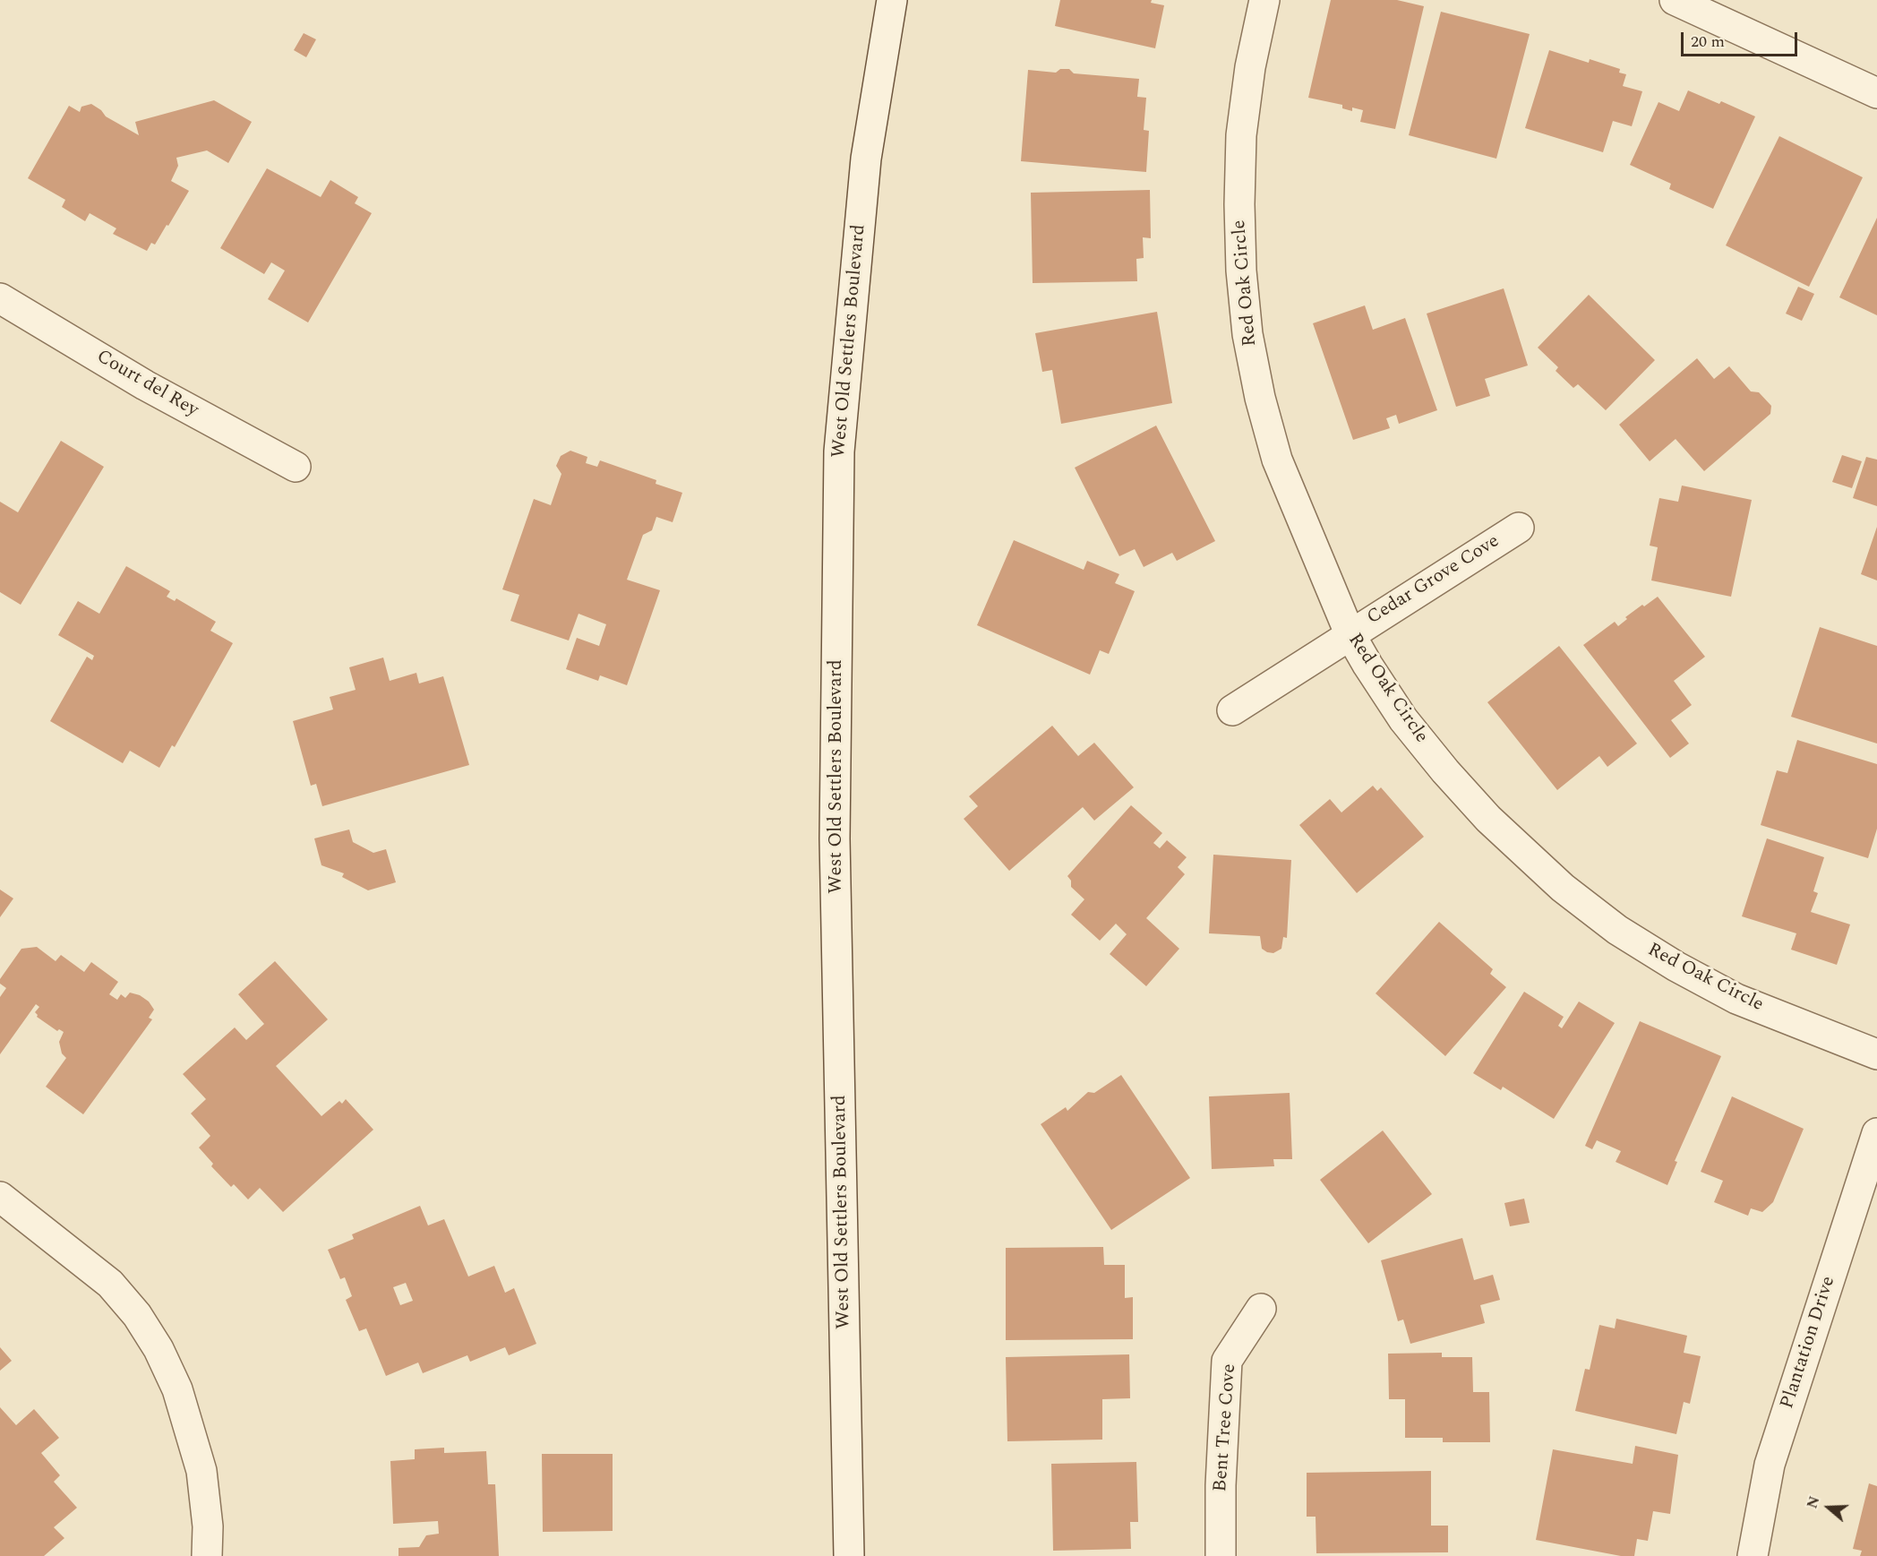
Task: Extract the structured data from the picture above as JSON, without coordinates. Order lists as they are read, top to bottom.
{
  "streets": {
    "street": [
      "Red Oak Circle",
      "West Old Settlers Boulevard",
      "Court del Rey",
      "Cedar Grove Cove",
      "Plantation Drive",
      "Bent Tree Cove"
    ]
  },
  "crossings": [
    ["Red Oak Circle", "Cedar Grove Cove"]
  ],
  "scale_bar": "20 m",
  "north": "left"
}
